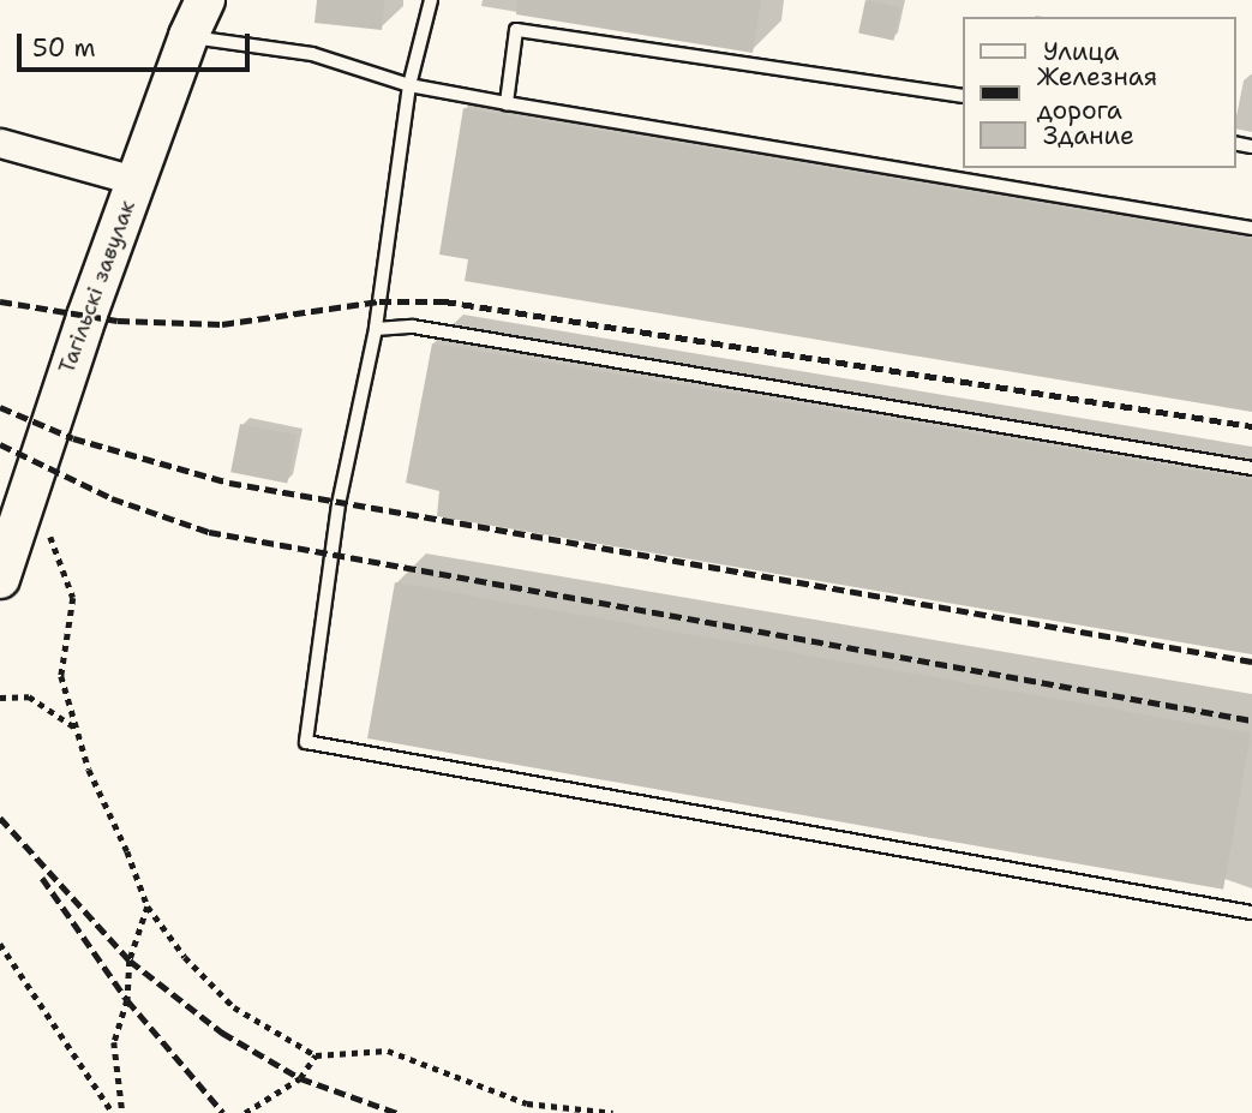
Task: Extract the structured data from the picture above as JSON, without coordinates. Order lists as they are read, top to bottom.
{
  "streets": {
    "main road": ["Тагільскі завулак"]
  },
  "legend": ["Улица", "Железная дорога", "Здание"],
  "scale_bar": "50 m"
}
